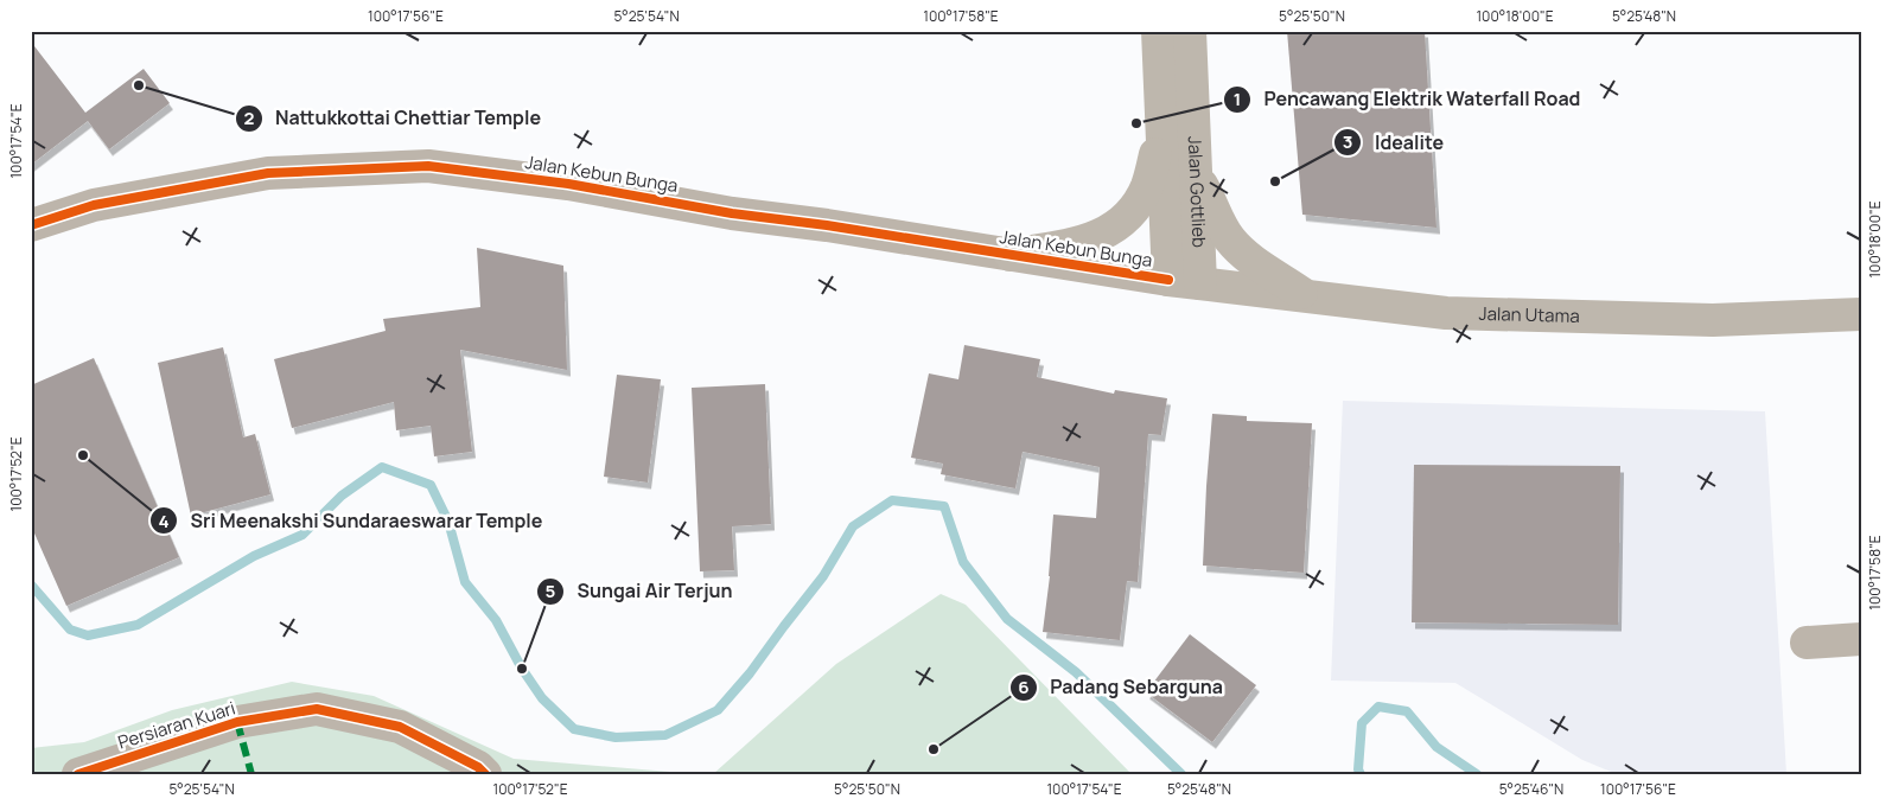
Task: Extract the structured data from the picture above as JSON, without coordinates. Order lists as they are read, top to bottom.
{
  "streets": {
    "main road": ["Jalan Gottlieb", "Jalan Utama"],
    "street": ["Jalan Kebun Bunga", "Persiaran Kuari"]
  },
  "crossings": [
    ["Jalan Kebun Bunga", "Jalan Gottlieb"],
    ["Jalan Kebun Bunga", "Jalan Utama"],
    ["Jalan Gottlieb", "Jalan Utama"]
  ],
  "places": [
    "Nattukkottai Chettiar Temple",
    "Pencawang Elektrik Waterfall Road",
    "Idealite",
    "Sri Meenakshi Sundaraeswarar Temple",
    "Sungai Air Terjun",
    "Padang Sebarguna"
  ],
  "coordinates": [
    "100°17'56\"E",
    "5°25'54\"N",
    "100°17'58\"E",
    "5°25'50\"N",
    "100°18'00\"E",
    "5°25'48\"N",
    "100°17'54\"E",
    "100°17'52\"E",
    "5°25'46\"N"
  ]
}
